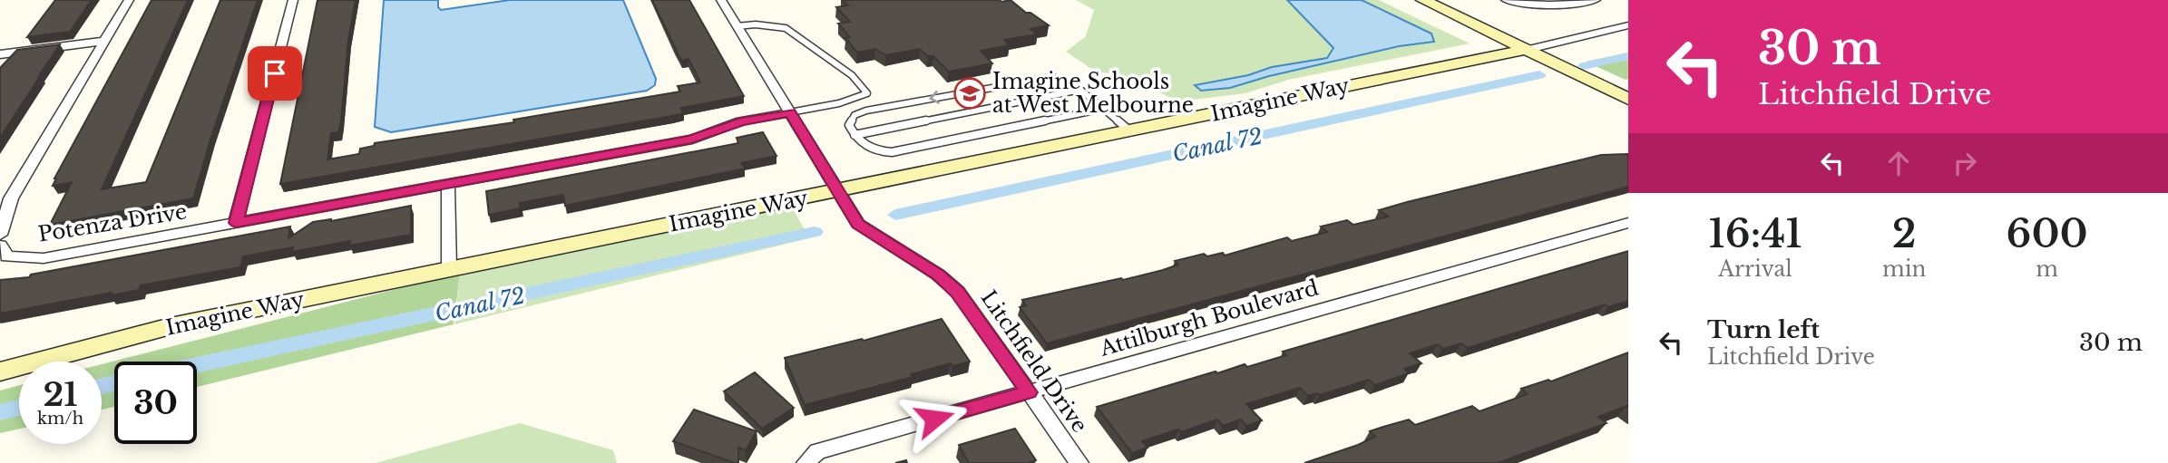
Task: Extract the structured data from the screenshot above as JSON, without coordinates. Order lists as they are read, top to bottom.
{
  "streets": {
    "street": [
      "Imagine Way",
      "Potenza Drive",
      "Attilburgh Boulevard",
      "Litchfield Drive"
    ]
  },
  "crossings": [
    ["Imagine Way", "Litchfield Drive"],
    ["Potenza Drive", "Litchfield Drive"],
    ["Attilburgh Boulevard", "Litchfield Drive"]
  ],
  "water": ["Canal 72"],
  "places": {
    "school or university": ["Imagine Schools at West Melbourne"]
  },
  "page": {
    "turn": ["30 m", "Litchfield Drive"],
    "eta": [
      "16:41",
      "Arrival",
      "2",
      "min",
      "600",
      "m"
    ],
    "list": [
      {
        "name": "Turn left",
        "note": "Litchfield Drive",
        "value": "30 m"
      }
    ],
    "speed": "21 km/h",
    "limit": "30"
  }
}
